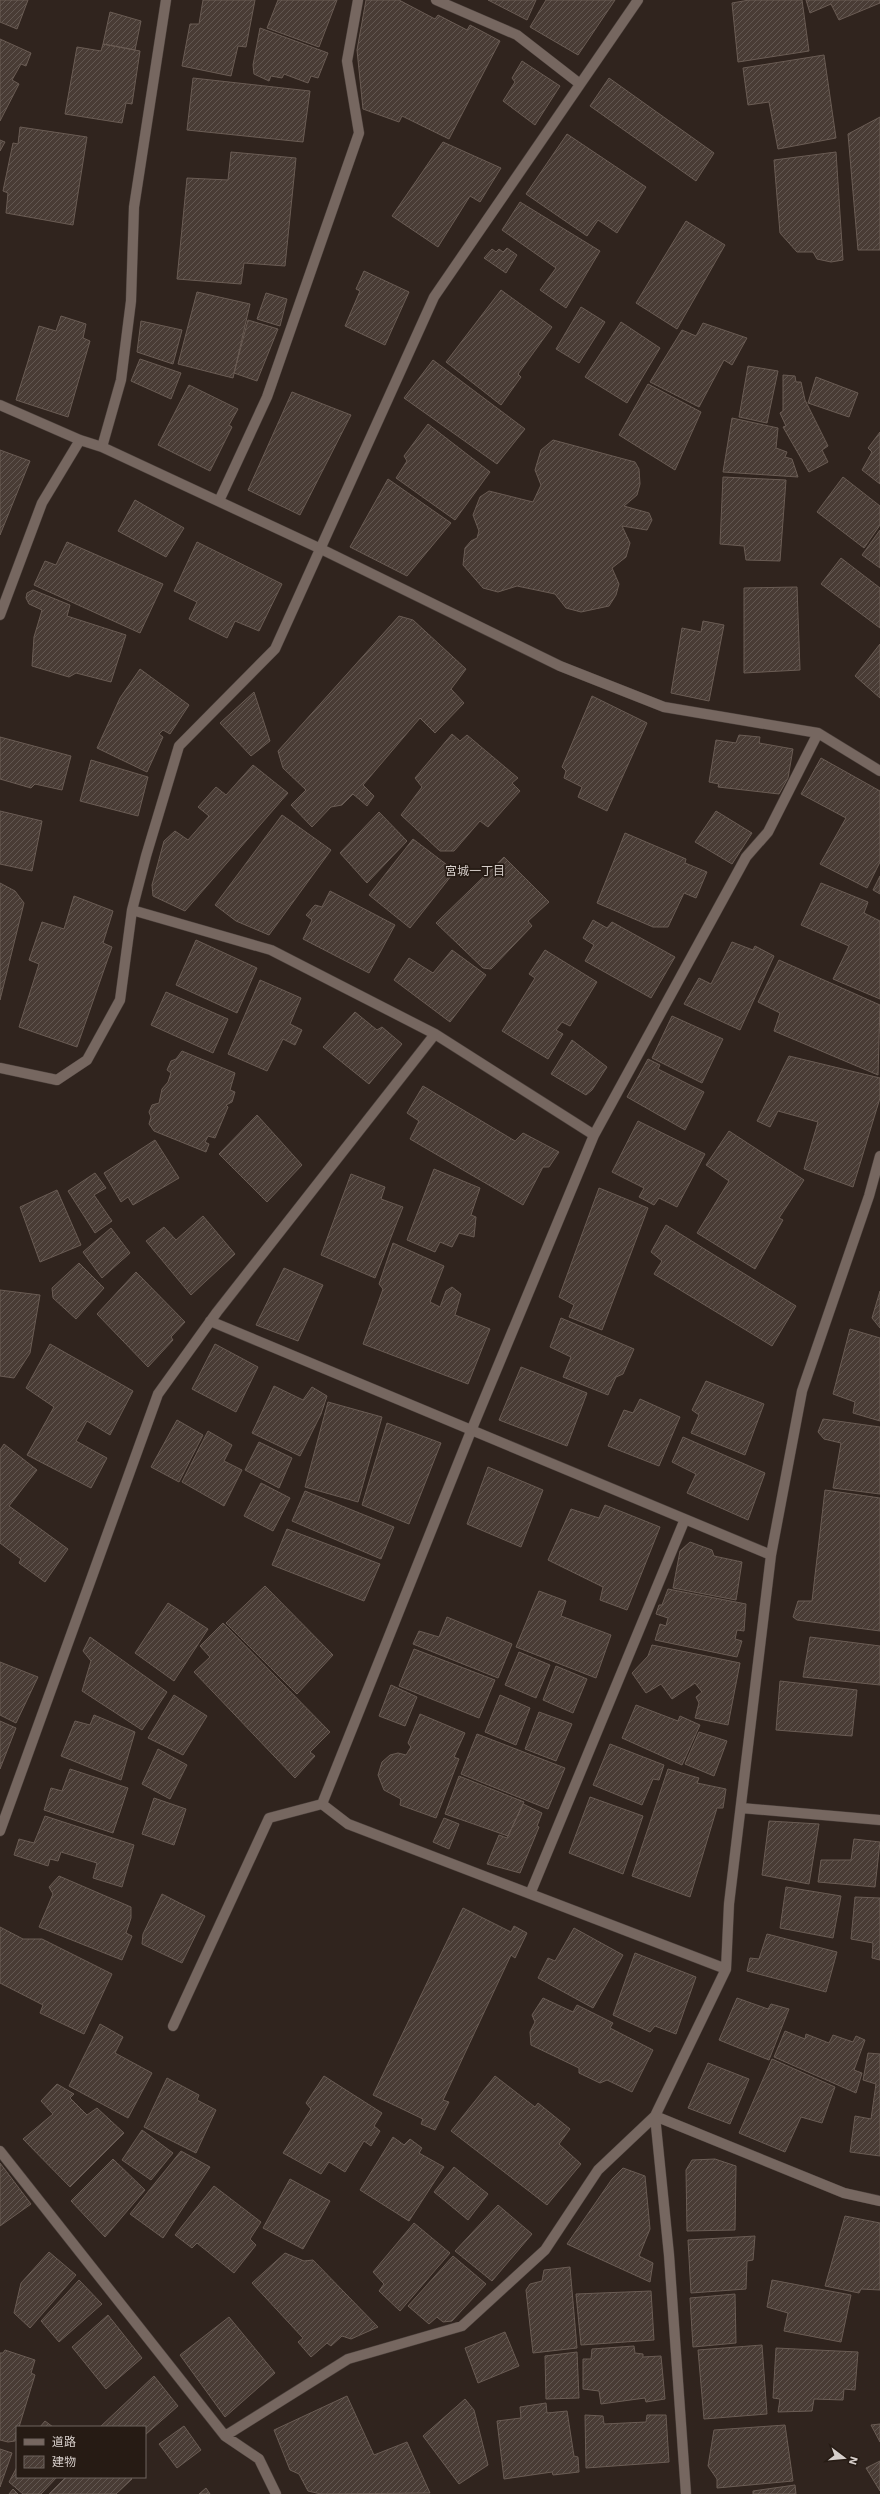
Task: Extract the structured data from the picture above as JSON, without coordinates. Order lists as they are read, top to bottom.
{
  "districts": ["宮城一丁目"],
  "legend": ["道路", "建物"],
  "north": "right"
}
